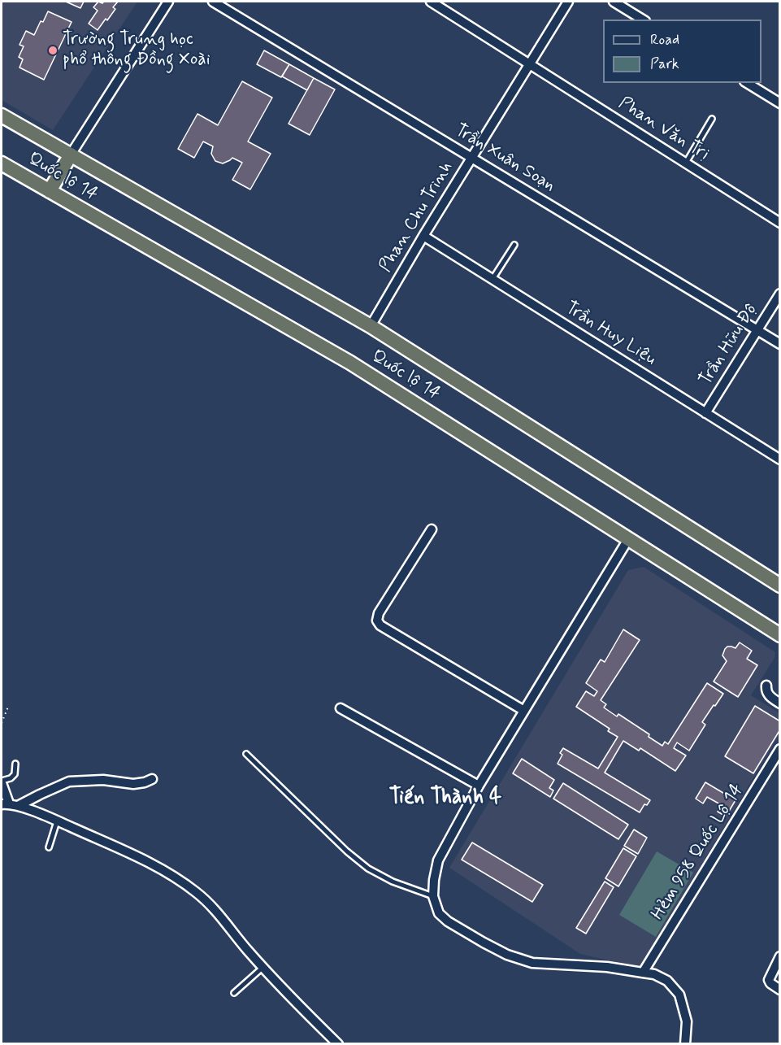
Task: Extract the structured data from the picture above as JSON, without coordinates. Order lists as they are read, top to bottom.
{
  "streets": {
    "highway": ["Quốc lộ 14"],
    "street": [
      "Phan Văn Trị",
      "Trần Xuân Soạn",
      "Phan Chu Trinh",
      "Trần Huy Liệu",
      "Trần Hữu Độ",
      "Hẻm 958 Quốc Lộ 14"
    ]
  },
  "crossings": [
    ["Phan Văn Trị", "Phan Chu Trinh"],
    ["Trần Xuân Soạn", "Phan Chu Trinh"],
    ["Trần Xuân Soạn", "Trần Hữu Độ"],
    ["Quốc lộ 14", "Phan Chu Trinh"],
    ["Phan Chu Trinh", "Trần Huy Liệu"],
    ["Trần Huy Liệu", "Trần Hữu Độ"]
  ],
  "districts": ["Tiến Thành 4"],
  "places": ["Trường Trung học phổ thông Đồng Xoài"],
  "legend": ["Road", "Park"]
}
